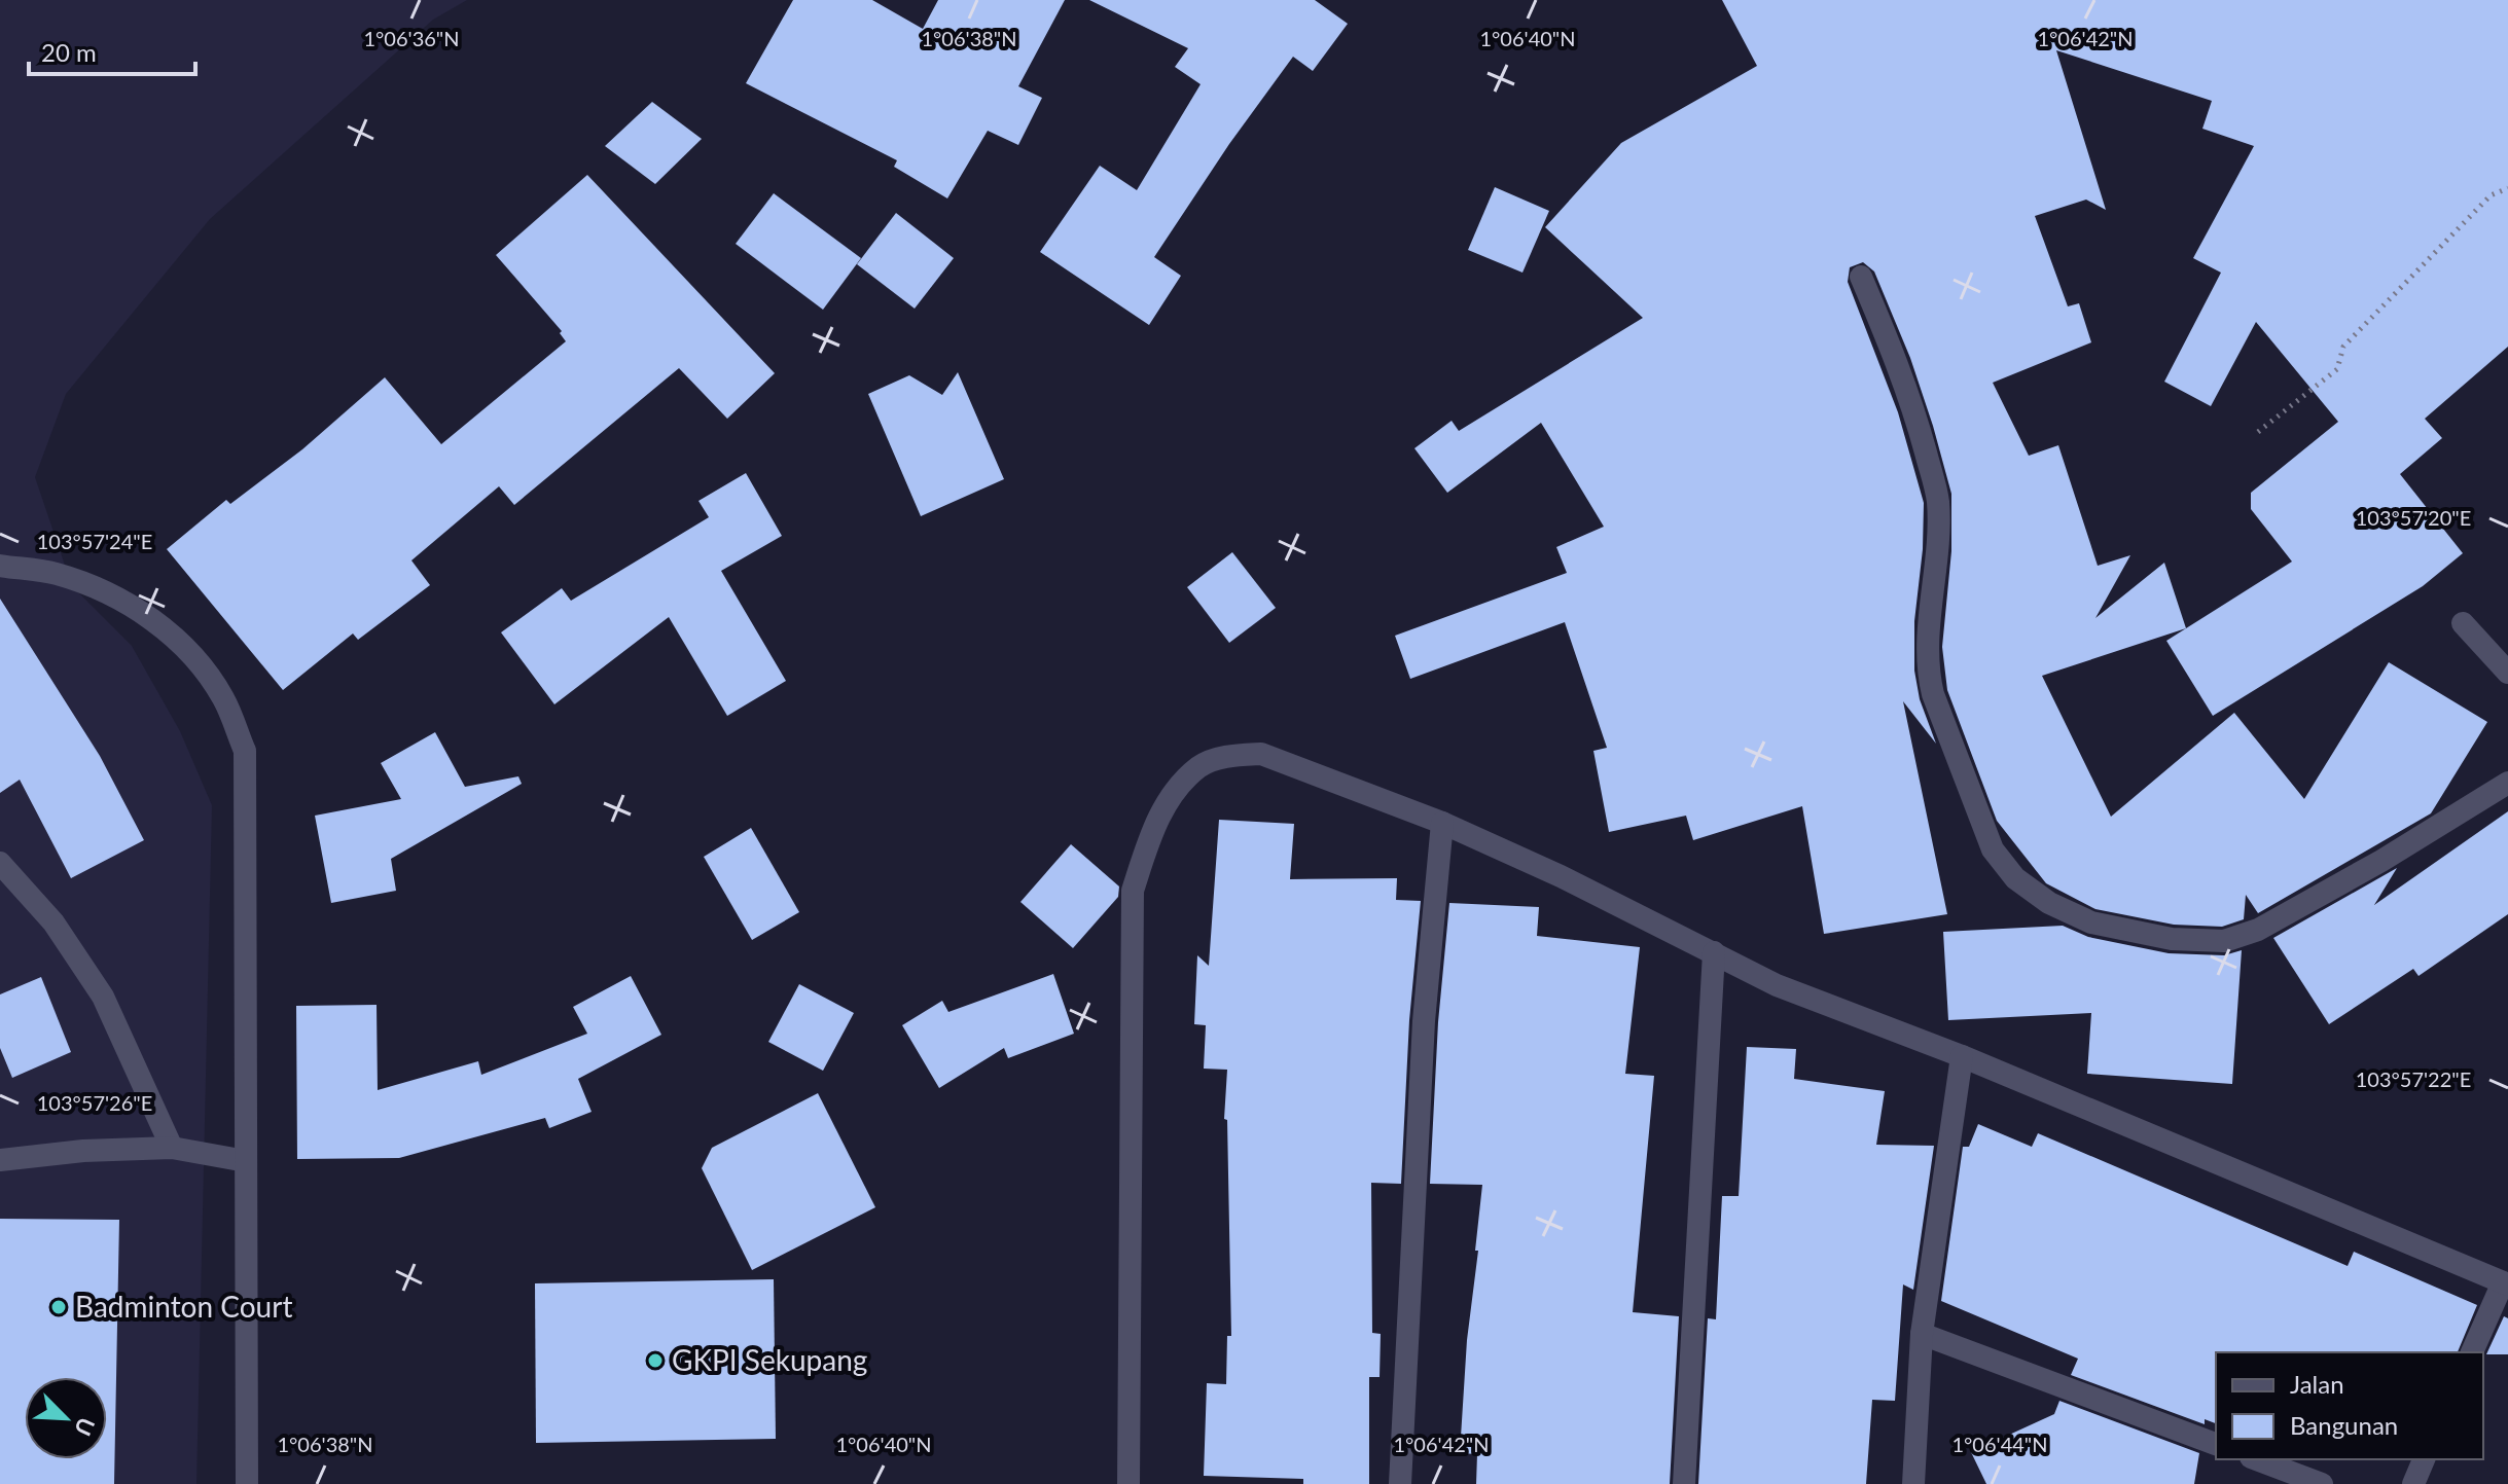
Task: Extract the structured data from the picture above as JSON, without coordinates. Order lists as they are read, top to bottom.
{
  "places": ["Badminton Court", "GKPI Sekupang"],
  "legend": ["Jalan", "Bangunan"],
  "scale_bar": "20 m",
  "north": "bottom right",
  "coordinates": [
    "1°06'36\"N",
    "1°06'38\"N",
    "1°06'40\"N",
    "1°06'42\"N",
    "103°57'20\"E",
    "103°57'24\"E",
    "103°57'22\"E",
    "103°57'26\"E",
    "1°06'44\"N"
  ]
}
